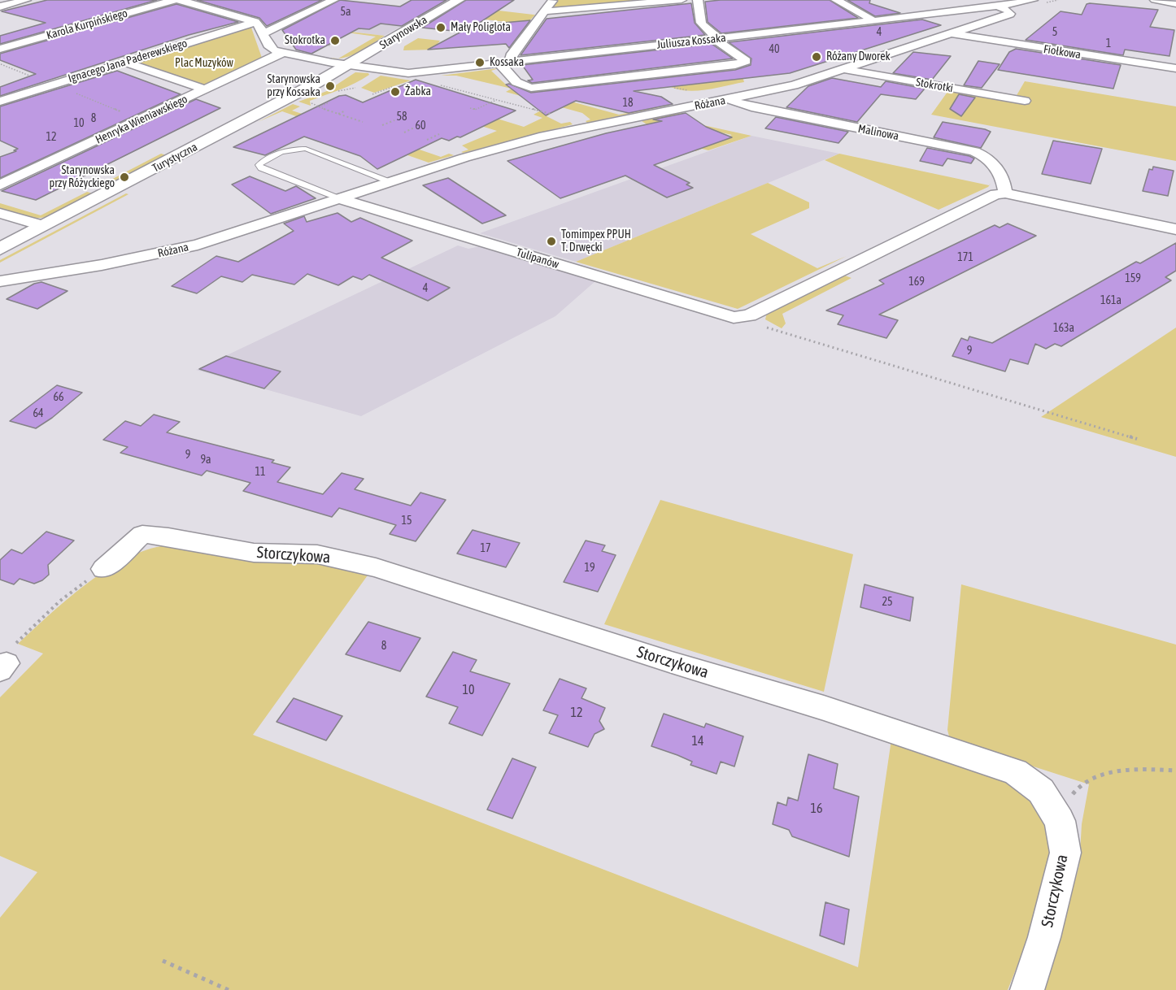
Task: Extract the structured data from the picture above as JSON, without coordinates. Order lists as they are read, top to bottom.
{
  "streets": {
    "street": [
      "Karola Kurpińskiego",
      "Starynowska",
      "Juliusza Kossaka",
      "Fiołkowa",
      "Ignacego Jana Paderewskiego",
      "Stokrotki",
      "Różana",
      "Henryka Wieniawskiego",
      "Malinowa",
      "Turystyczna",
      "Tulipanów",
      "Storczykowa"
    ]
  },
  "crossings": [
    ["Starynowska", "Juliusza Kossaka"],
    ["Starynowska", "Turystyczna"],
    ["Juliusza Kossaka", "Różana"],
    ["Juliusza Kossaka", "Henryka Wieniawskiego"],
    ["Juliusza Kossaka", "Turystyczna"],
    ["Fiołkowa", "Różana"],
    ["Stokrotki", "Różana"],
    ["Różana", "Malinowa"],
    ["Różana", "Tulipanów"]
  ],
  "parks": ["Plac Muzyków"],
  "places": [
    "Mały Poliglota",
    "Stokrotka",
    "Różany Dworek",
    "Kossaka",
    "Starynowska przy Kossaka",
    "Żabka",
    "Starynowska przy Różyckiego",
    "Tomimpex PPUH T. Drwęcki"
  ],
  "house_numbers": [
    "5a",
    "4",
    "5",
    "1",
    "40",
    "18",
    "58",
    "8",
    "10",
    "60",
    "12",
    "171",
    "159",
    "169",
    "4",
    "161a",
    "163a",
    "9",
    "66",
    "64",
    "9",
    "9a",
    "11",
    "15",
    "17",
    "19",
    "25",
    "8",
    "10",
    "12",
    "14",
    "16"
  ]
}
